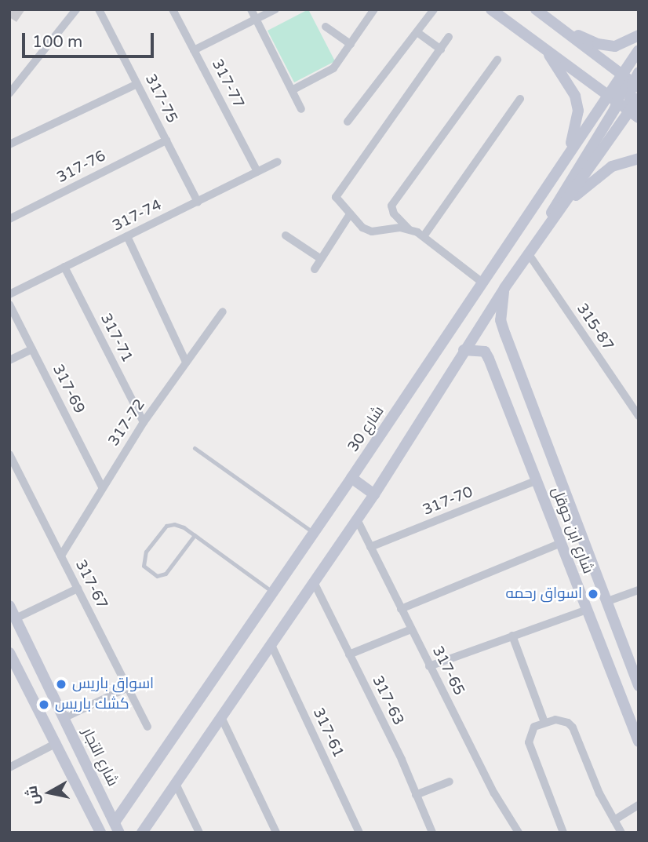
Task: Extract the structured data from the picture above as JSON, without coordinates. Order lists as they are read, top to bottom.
{
  "streets": {
    "main road": ["شارع 30", "شارع ابن حوقل", "شارع التجار"],
    "street": [
      "317-77",
      "317-75",
      "317-76",
      "317-74",
      "315-87",
      "317-71",
      "317-69",
      "317-72",
      "317-70",
      "317-67",
      "317-65",
      "317-63",
      "317-61"
    ]
  },
  "crossings": [
    ["317-77", "317-74"],
    ["317-75", "317-76"],
    ["317-75", "317-74"],
    ["317-74", "317-71"],
    ["317-71", "317-72"],
    ["317-69", "317-72"],
    ["317-72", "317-67"],
    ["شارع 30", "شارع التجار"],
    ["317-70", "شارع ابن حوقل"],
    ["317-70", "317-65"]
  ],
  "places": ["اسواق رحمه", "اسواق باريس", "كشك باريس"],
  "scale_bar": "100 m",
  "north": "left"
}
